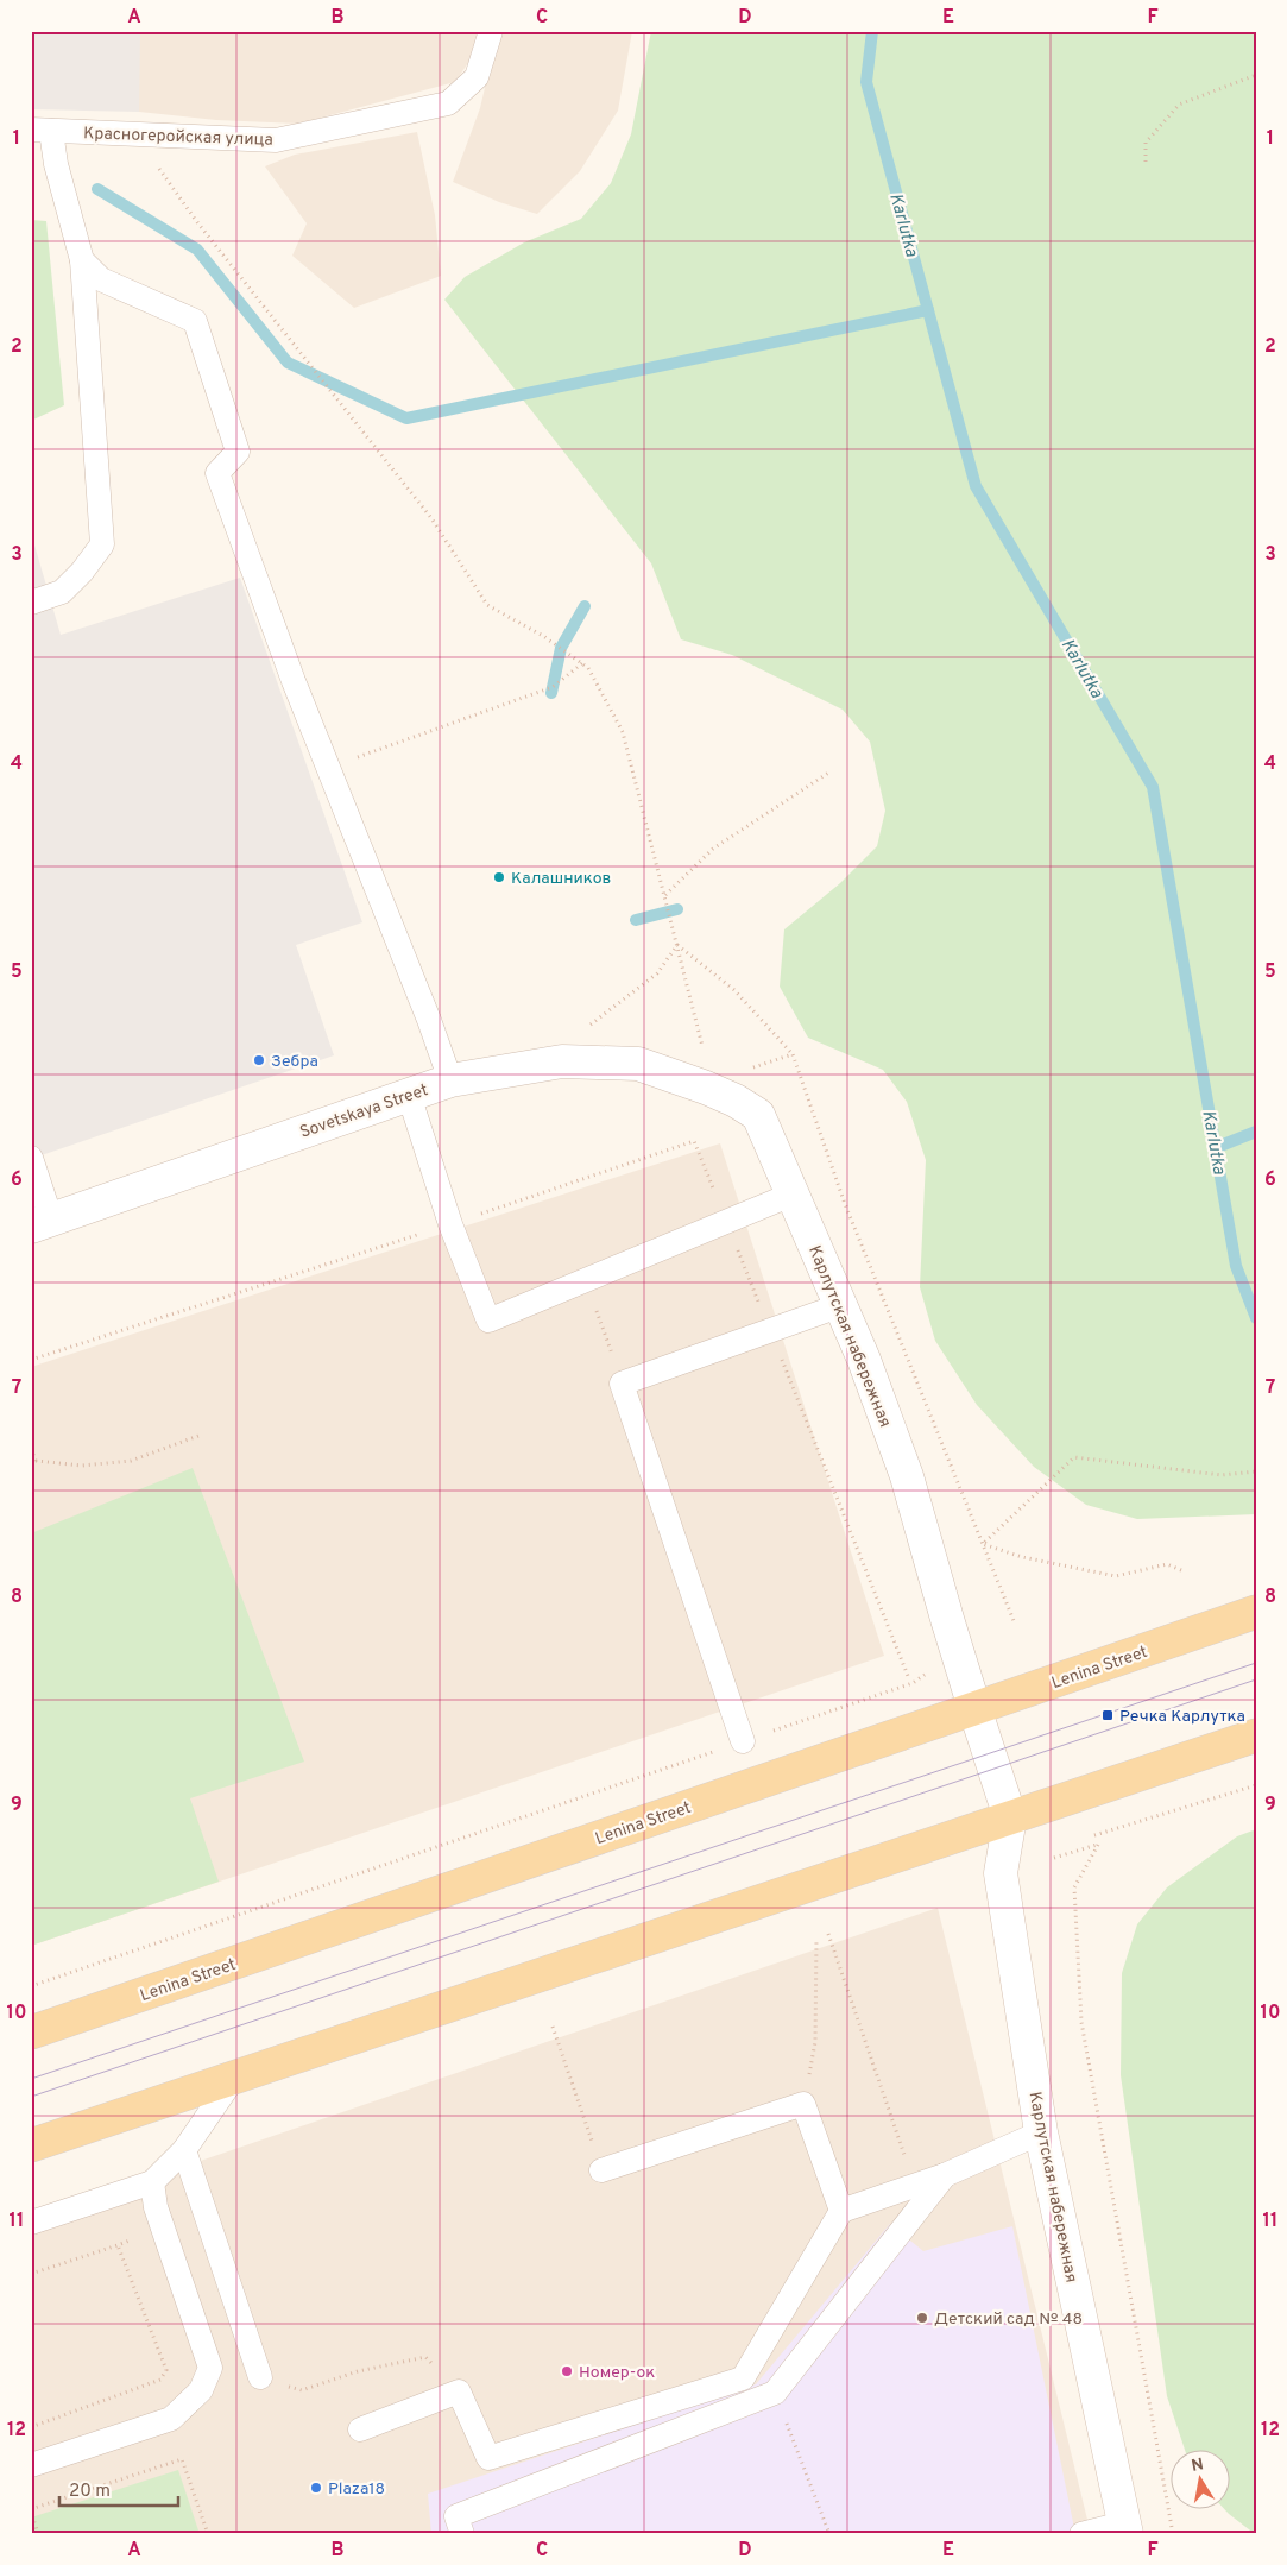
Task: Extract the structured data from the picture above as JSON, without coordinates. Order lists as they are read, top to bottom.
{
  "streets": {
    "main road": ["Lenina Street"],
    "street": ["Sovetskaya Street", "Карлутская набережная"],
    "lane": ["Красногеройская улица"]
  },
  "crossings": [
    ["Sovetskaya Street", "Карлутская набережная"],
    ["Карлутская набережная", "Lenina Street"]
  ],
  "water": ["Karlutka"],
  "places": {
    "other": [
      "Калашников",
      "Зебра",
      "Детский сад № 48",
      "Номер-ок",
      "Plaza18"
    ],
    "transit": ["Речка Карлутка"]
  },
  "scale_bar": "20 m",
  "north": "top",
  "grid": {
    "columns": [
      "A",
      "B",
      "C",
      "D",
      "E",
      "F"
    ],
    "rows": [
      "1",
      "2",
      "3",
      "4",
      "5",
      "6",
      "7",
      "8",
      "9",
      "10",
      "11",
      "12"
    ]
  }
}
